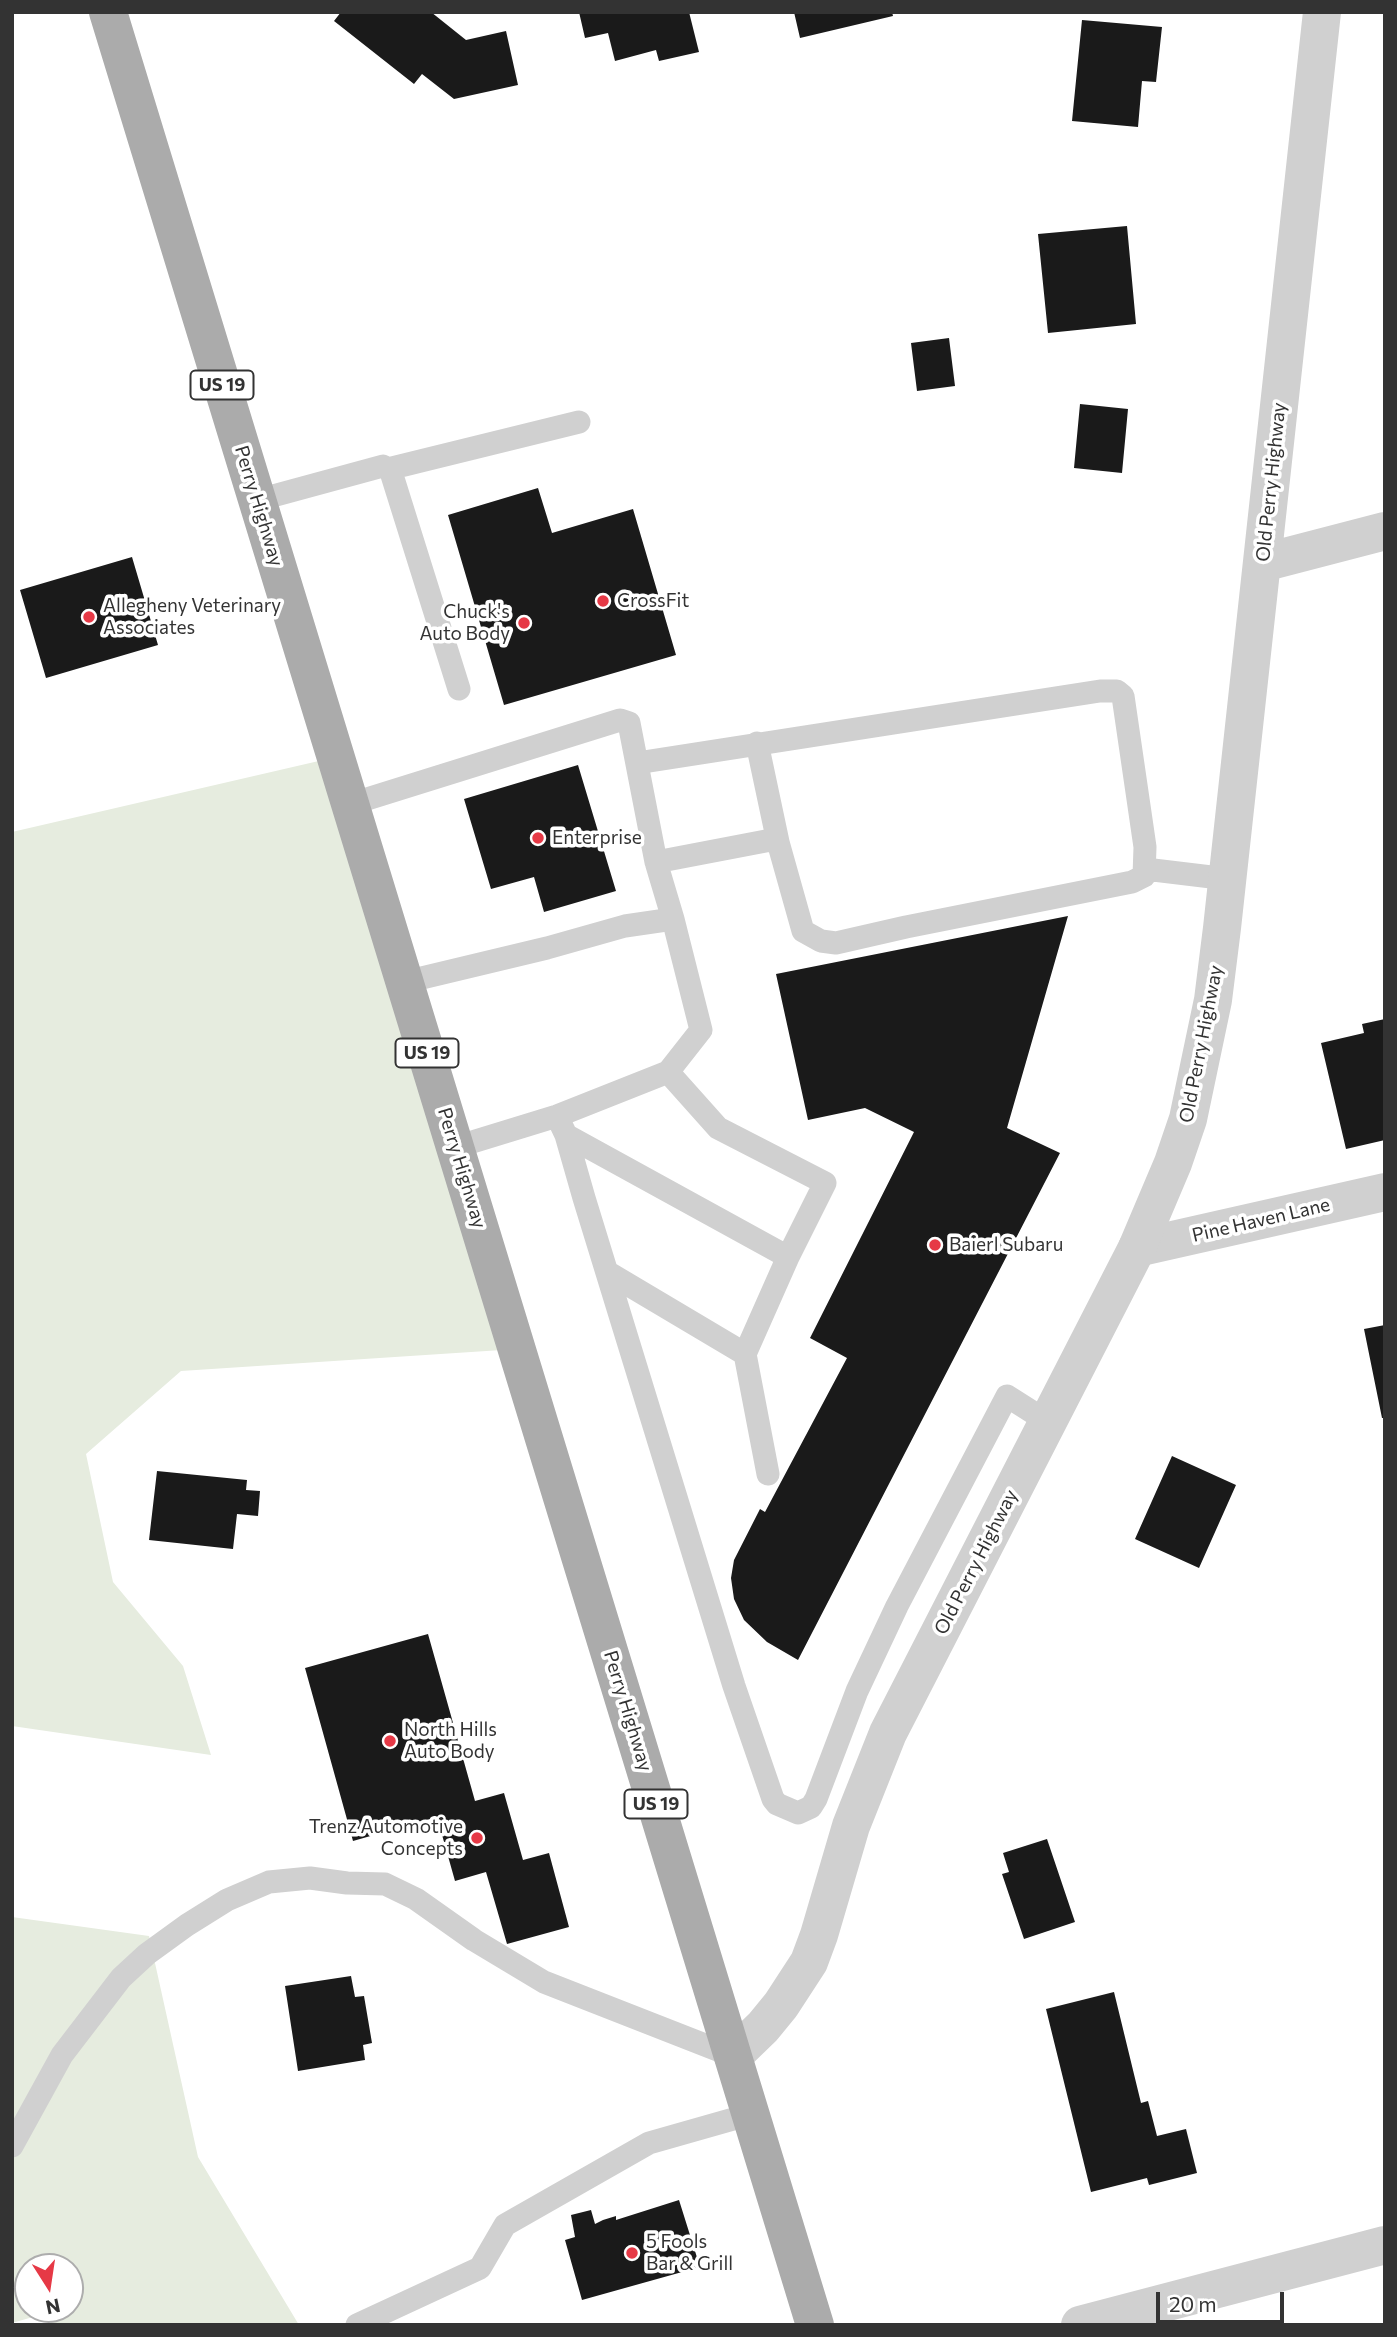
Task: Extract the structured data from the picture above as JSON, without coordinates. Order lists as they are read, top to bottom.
{
  "streets": {
    "main road": ["US 19", "Perry Highway"],
    "street": ["Old Perry Highway", "Pine Haven Lane"]
  },
  "crossings": [
    ["Old Perry Highway", "Perry Highway"],
    ["Old Perry Highway", "Pine Haven Lane"]
  ],
  "places": [
    "CrossFit",
    "Allegheny Veterinary Associates",
    "Chuck's Auto Body",
    "Enterprise",
    "Baierl Subaru",
    "North Hills Auto Body",
    "Trenz Automotive Concepts",
    "5 Fools Bar & Grill"
  ],
  "scale_bar": "20 m",
  "north": "bottom"
}
